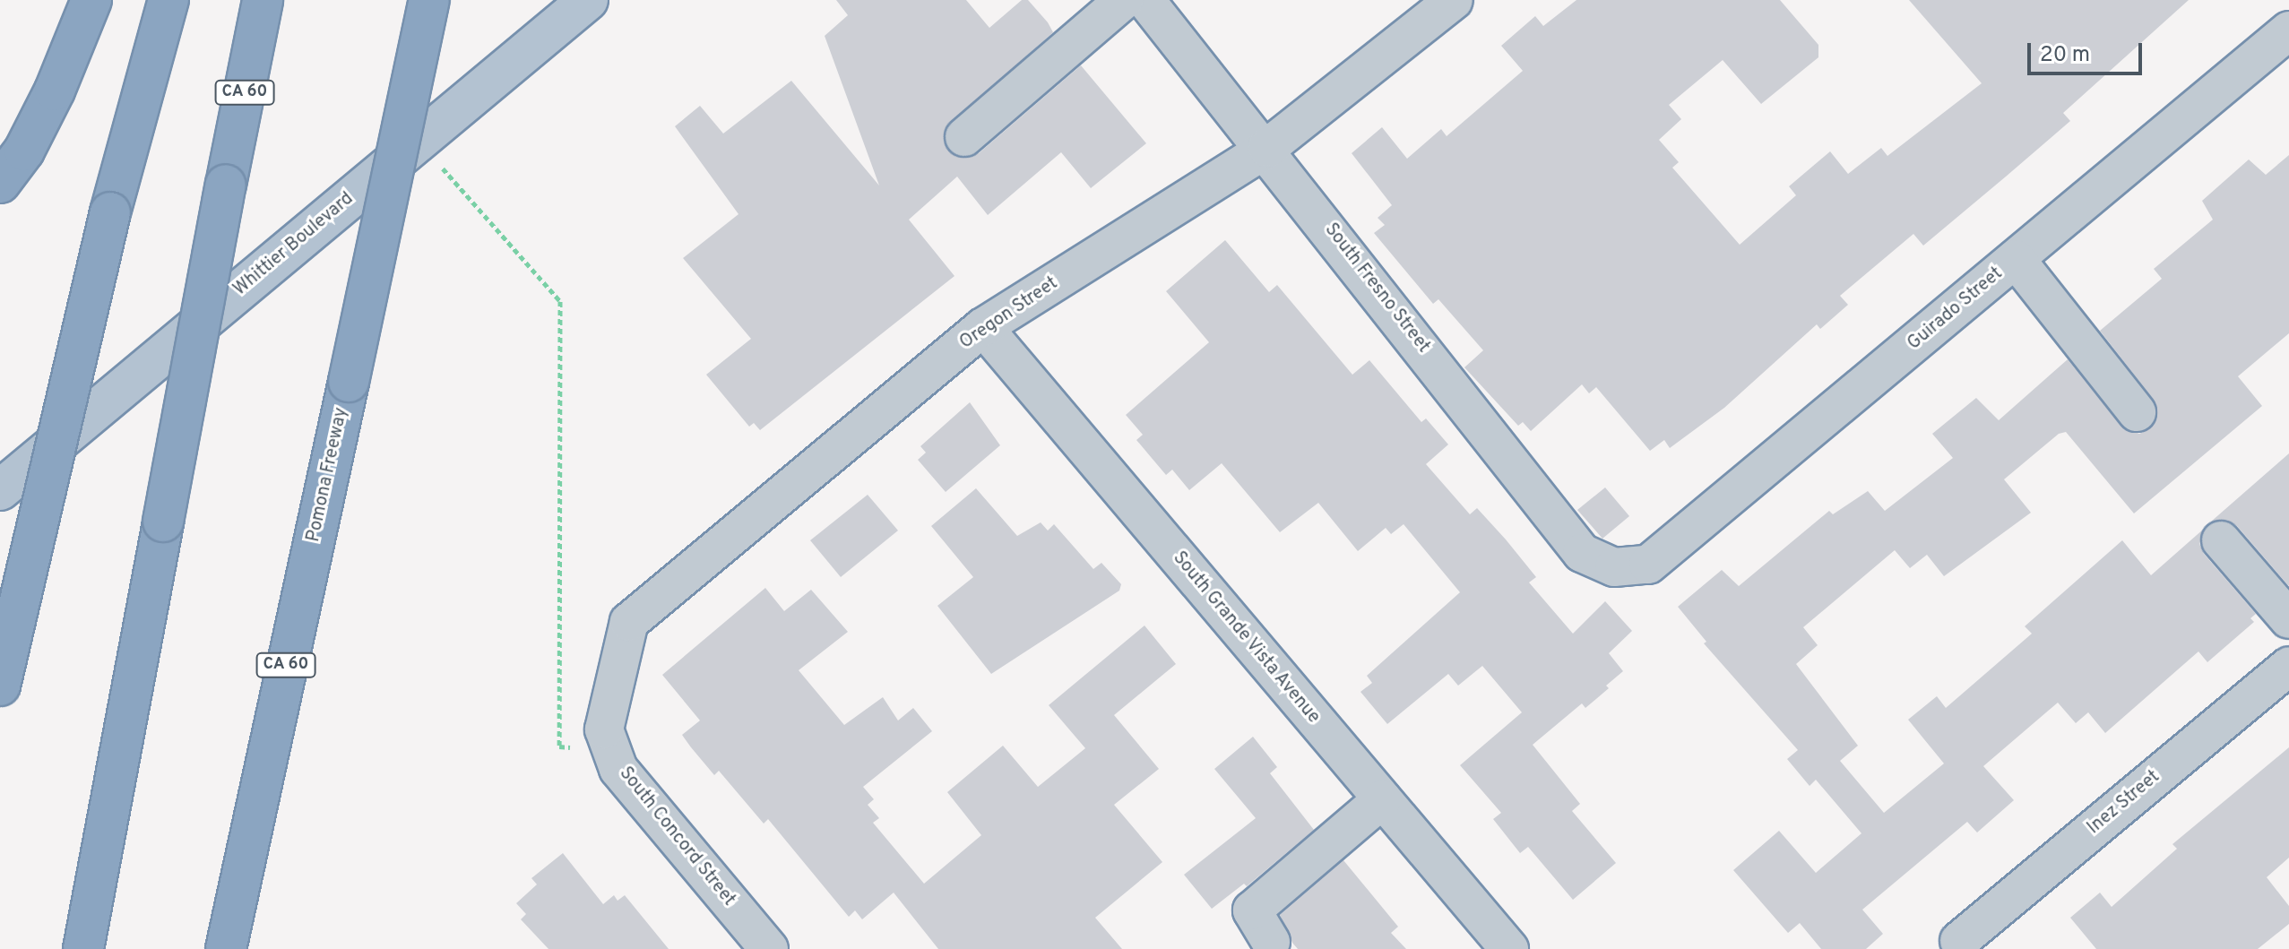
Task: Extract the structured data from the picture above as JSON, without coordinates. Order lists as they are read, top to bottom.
{
  "streets": {
    "highway": ["CA 60", "Pomona Freeway"],
    "main road": ["Whittier Boulevard"],
    "street": [
      "South Fresno Street",
      "Guirado Street",
      "Oregon Street",
      "South Grande Vista Avenue",
      "Inez Street",
      "South Concord Street"
    ]
  },
  "crossings": [
    ["South Fresno Street", "Guirado Street"],
    ["South Fresno Street", "Oregon Street"],
    ["Oregon Street", "South Grande Vista Avenue"],
    ["Oregon Street", "South Concord Street"]
  ],
  "scale_bar": "20 m"
}
